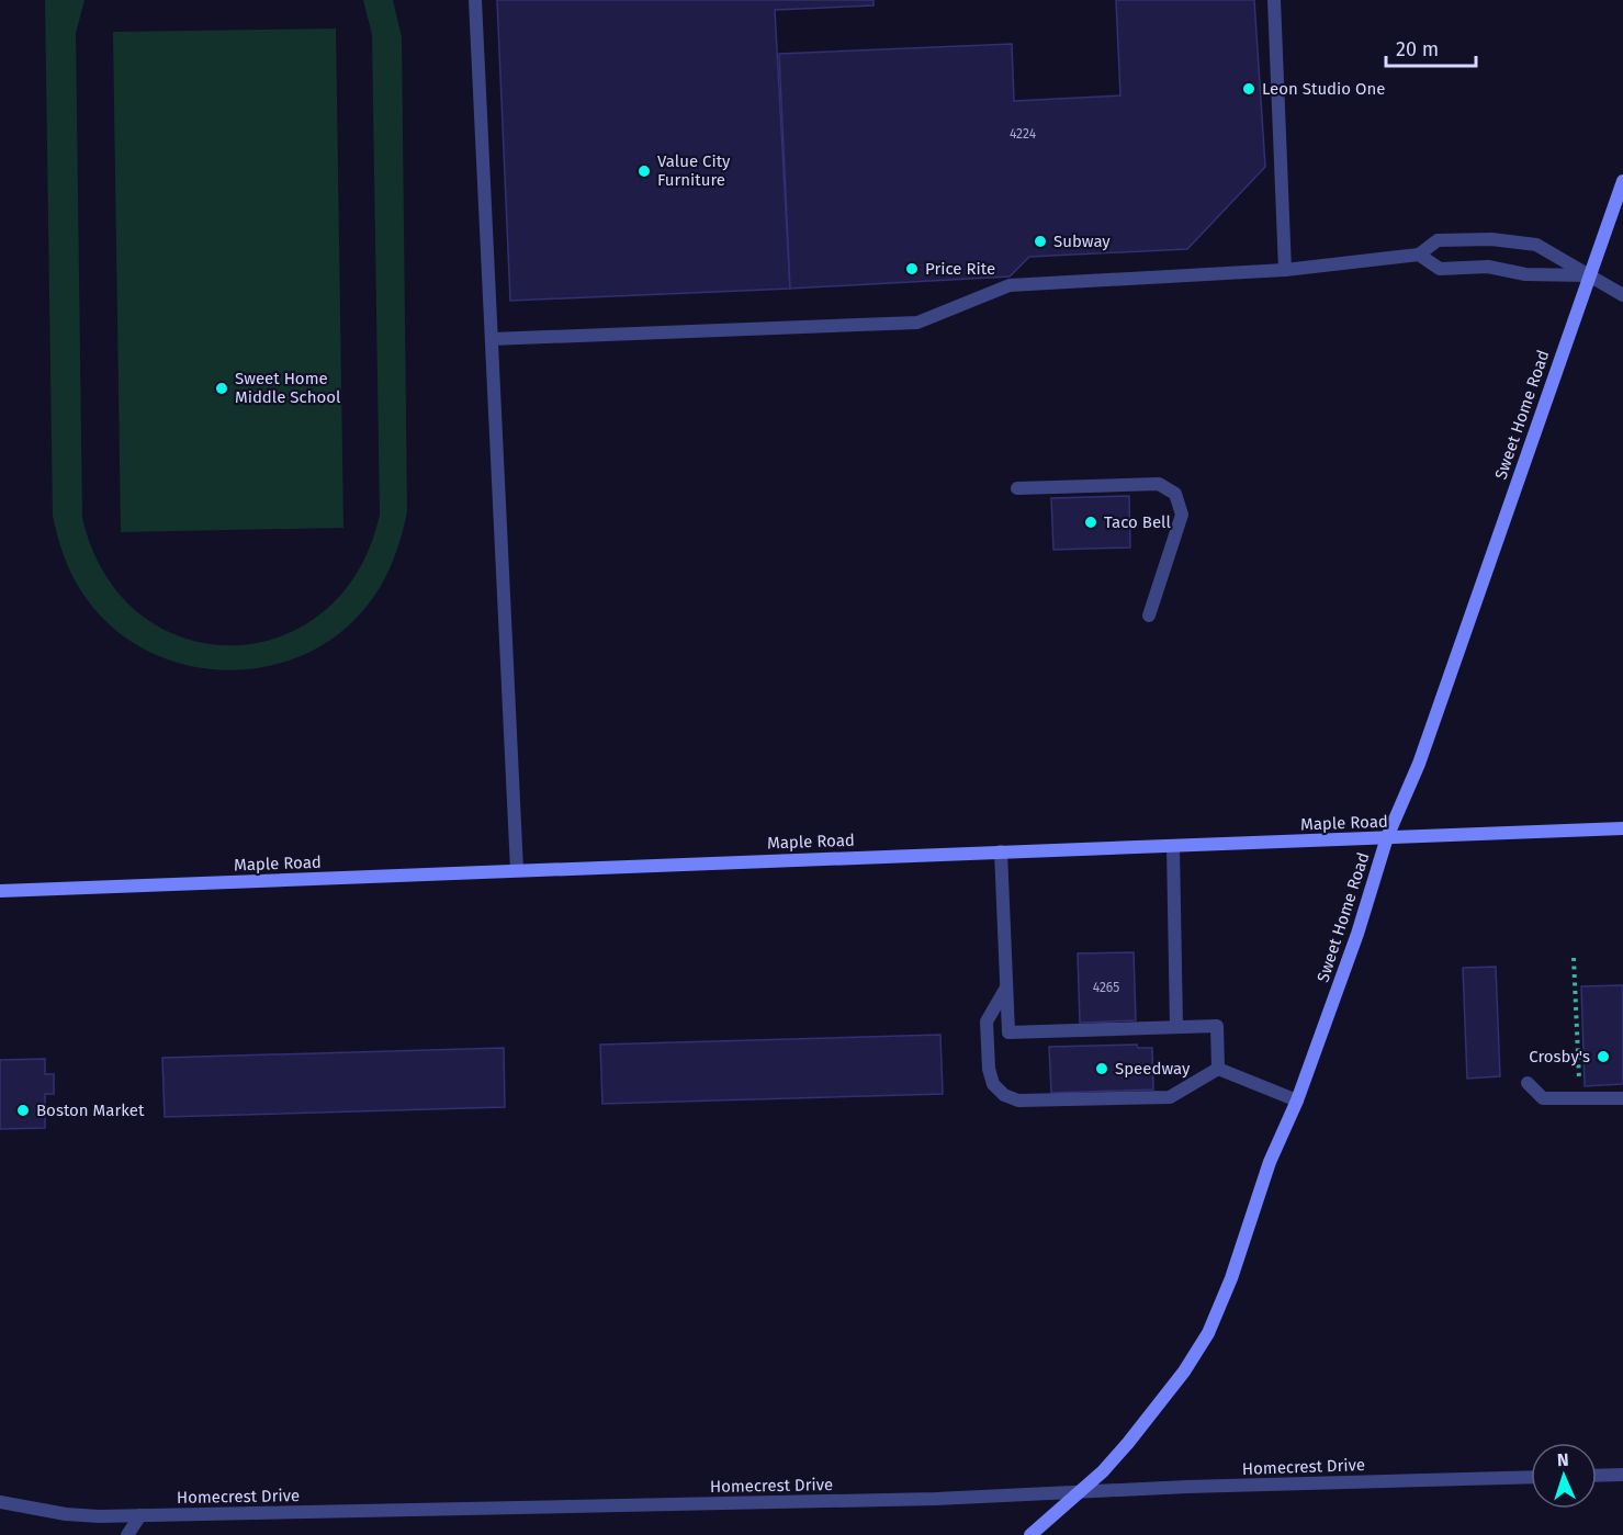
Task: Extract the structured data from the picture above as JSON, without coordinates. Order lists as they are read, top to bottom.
{
  "streets": {
    "main road": ["Sweet Home Road", "Maple Road"],
    "street": ["Homecrest Drive"]
  },
  "crossings": [
    ["Sweet Home Road", "Maple Road"],
    ["Sweet Home Road", "Homecrest Drive"]
  ],
  "places": [
    "Leon Studio One",
    "Value City Furniture",
    "Subway",
    "Price Rite",
    "Sweet Home Middle School",
    "Taco Bell",
    "Crosby's",
    "Speedway",
    "Boston Market"
  ],
  "house_numbers": ["4224", "4265"],
  "scale_bar": "20 m",
  "north": "top"
}
